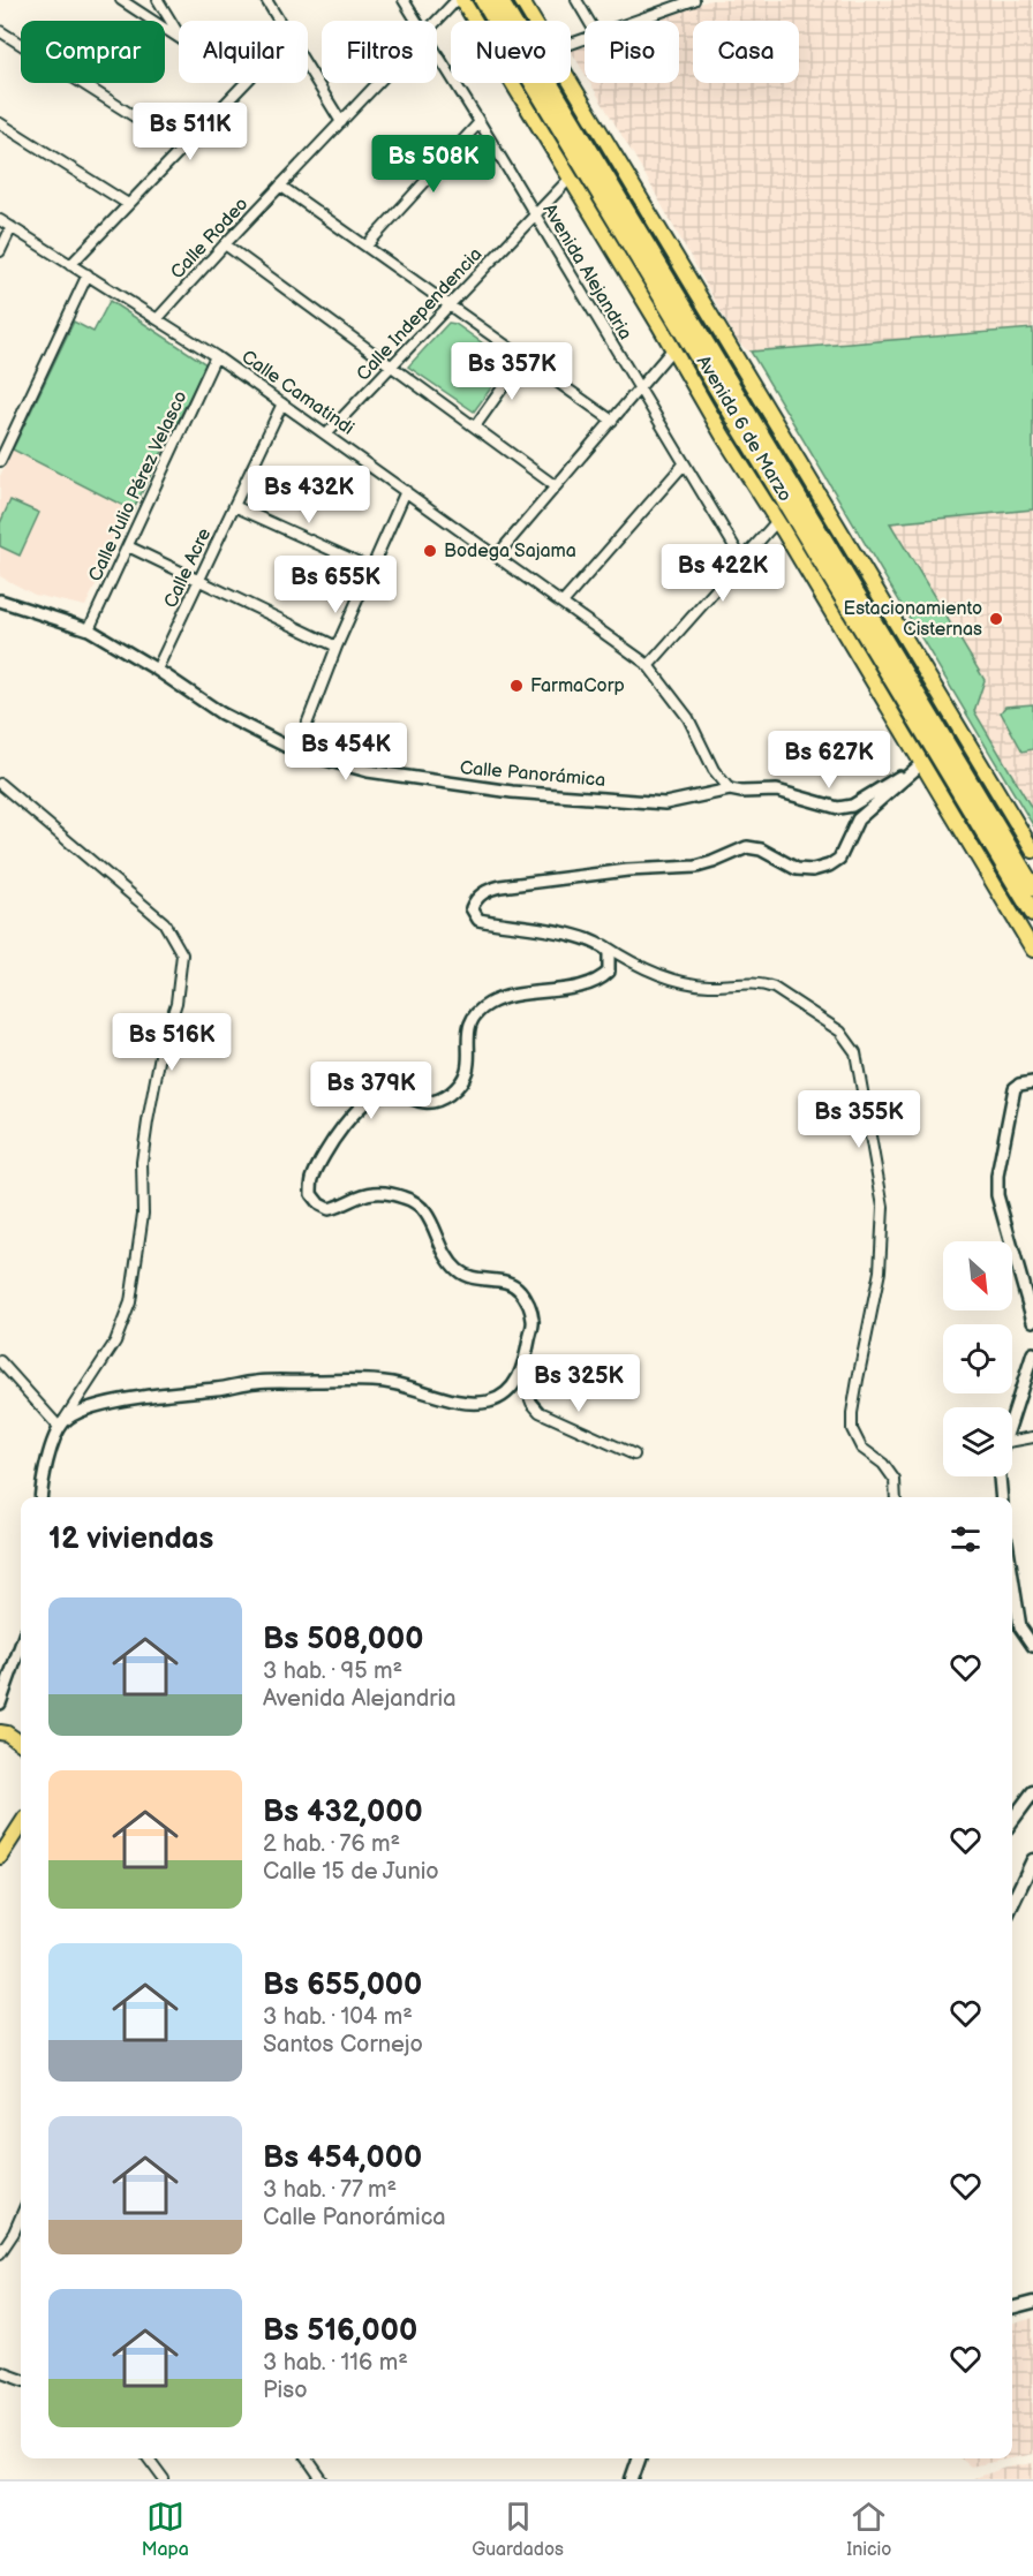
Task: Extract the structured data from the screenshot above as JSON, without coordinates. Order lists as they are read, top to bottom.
{
  "streets": {
    "highway": ["Avenida 6 de Marzo"],
    "street": [
      "Calle Rodeo",
      "Avenida Alejandria",
      "Calle Independencia",
      "Calle Camatindi",
      "Calle Julio Pérez Velasco",
      "Calle Acre",
      "Calle Panorámica"
    ]
  },
  "crossings": [
    ["Calle Rodeo", "Calle Camatindi"],
    ["Calle Rodeo", "Avenida 6 de Marzo"],
    ["Avenida Alejandria", "Calle Independencia"],
    ["Calle Independencia", "Calle Camatindi"],
    ["Calle Independencia", "Avenida 6 de Marzo"],
    ["Calle Camatindi", "Calle Julio Pérez Velasco"],
    ["Calle Camatindi", "Calle Acre"],
    ["Calle Camatindi", "Calle Panorámica"],
    ["Calle Julio Pérez Velasco", "Calle Panorámica"],
    ["Calle Acre", "Calle Panorámica"]
  ],
  "places": ["Bodega Sajama", "Estacionamiento Cisternas", "FarmaCorp"],
  "north": "bottom right",
  "page": {
    "chip": [
      "Comprar",
      "Alquilar",
      "Filtros",
      "Nuevo",
      "Piso",
      "Casa"
    ],
    "price": [
      "Bs 511K",
      "Bs 508K",
      "Bs 357K",
      "Bs 432K",
      "Bs 422K",
      "Bs 655K",
      "Bs 454K",
      "Bs 627K",
      "Bs 516K",
      "Bs 379K",
      "Bs 355K",
      "Bs 325K"
    ],
    "heading": "12 viviendas",
    "list": [
      {
        "name": "Bs 508,000",
        "note": "3 hab. · 95 m² · Avenida Alejandria"
      },
      {
        "name": "Bs 432,000",
        "note": "2 hab. · 76 m² · Calle 15 de Junio"
      },
      {
        "name": "Bs 655,000",
        "note": "3 hab. · 104 m² · Santos Cornejo"
      },
      {
        "name": "Bs 454,000",
        "note": "3 hab. · 77 m² · Calle Panorámica"
      },
      {
        "name": "Bs 516,000",
        "note": "3 hab. · 116 m² · Piso"
      }
    ],
    "tabs": ["Mapa", "Guardados", "Inicio"]
  }
}
